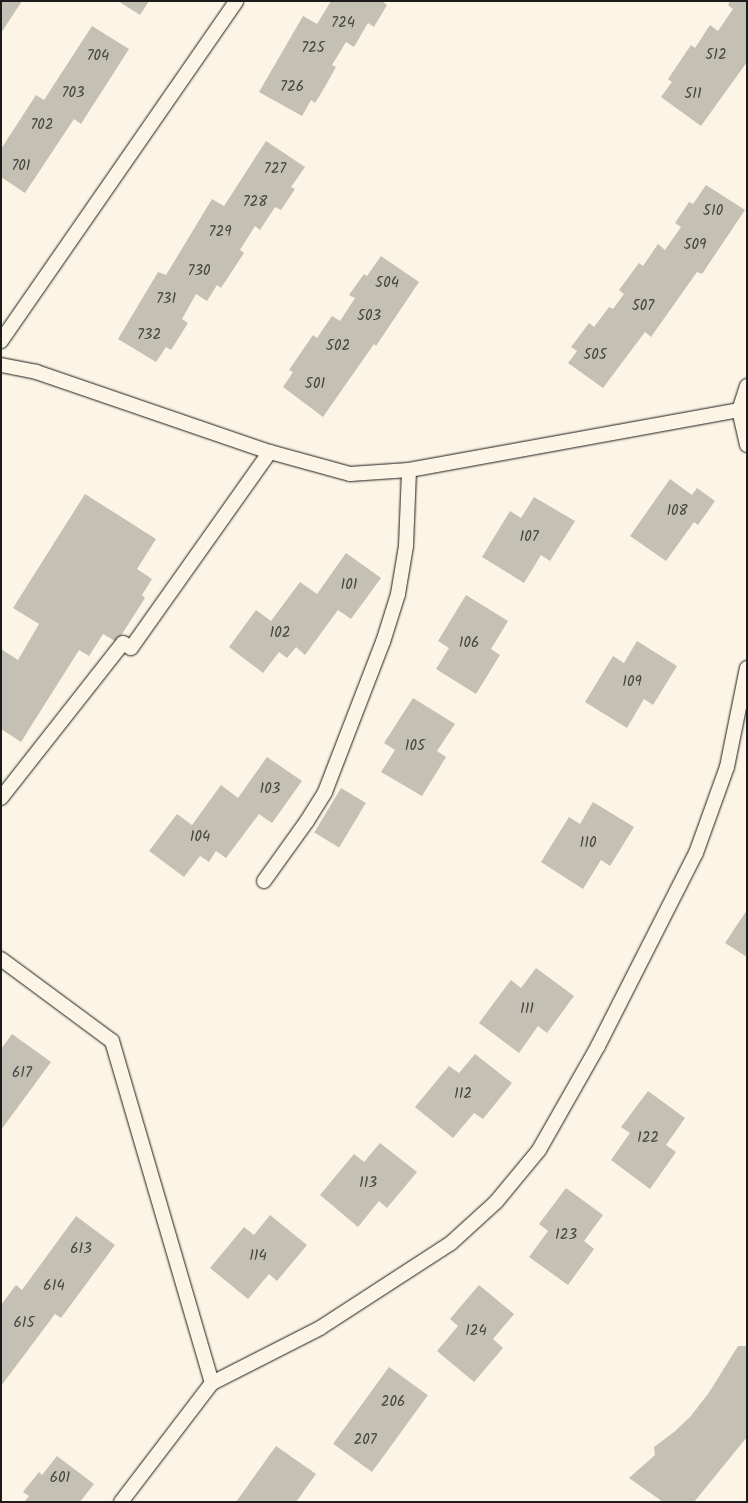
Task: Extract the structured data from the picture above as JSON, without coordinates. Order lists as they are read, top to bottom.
{
  "house_numbers": [
    "724",
    "725",
    "512",
    "704",
    "726",
    "703",
    "511",
    "702",
    "701",
    "727",
    "728",
    "510",
    "729",
    "509",
    "730",
    "504",
    "731",
    "507",
    "503",
    "732",
    "502",
    "505",
    "501",
    "108",
    "107",
    "101",
    "102",
    "106",
    "109",
    "105",
    "103",
    "104",
    "110",
    "111",
    "617",
    "112",
    "122",
    "113",
    "123",
    "613",
    "114",
    "614",
    "615",
    "124",
    "206",
    "207",
    "601"
  ]
}
